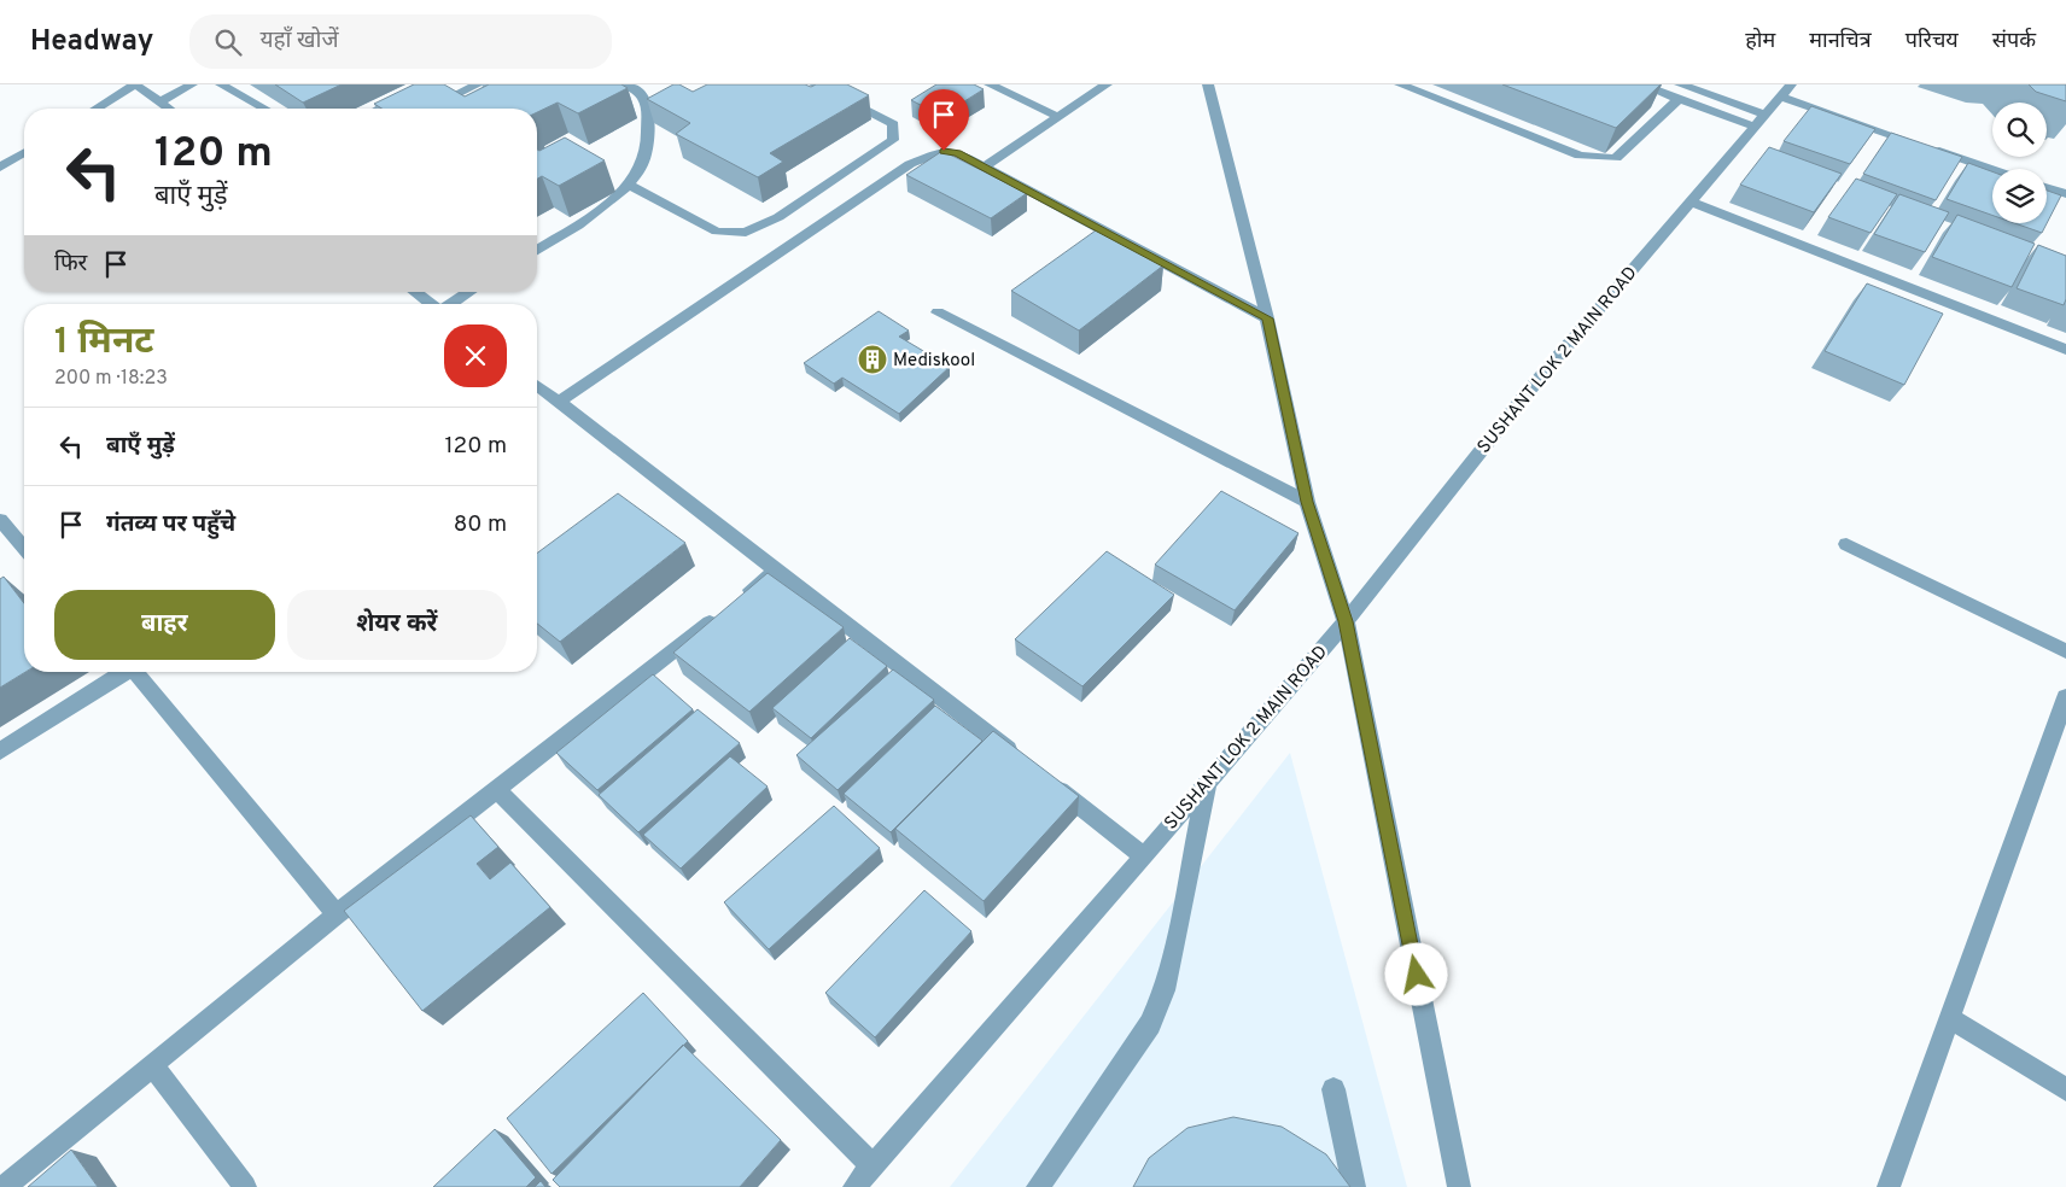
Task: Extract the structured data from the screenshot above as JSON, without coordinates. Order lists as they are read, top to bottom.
{
  "streets": {
    "street": ["SUSHANT LOK 2 MAIN ROAD"]
  },
  "places": {
    "building": ["Mediskool"]
  },
  "page": {
    "header": "Headway",
    "search": "यहाँ खोजें",
    "nav": [
      "होम",
      "मानचित्र",
      "परिचय",
      "संपर्क"
    ],
    "turn": ["120 m", "बाएँ मुड़ें"],
    "then": "फिर",
    "heading": ["1 मिनट", "200 m · 18:23"],
    "list": [
      {
        "name": "बाएँ मुड़ें",
        "value": "120 m"
      },
      {
        "name": "गंतव्य पर पहुँचे",
        "value": "80 m"
      }
    ],
    "buttons": ["बाहर", "शेयर करें"]
  }
}
